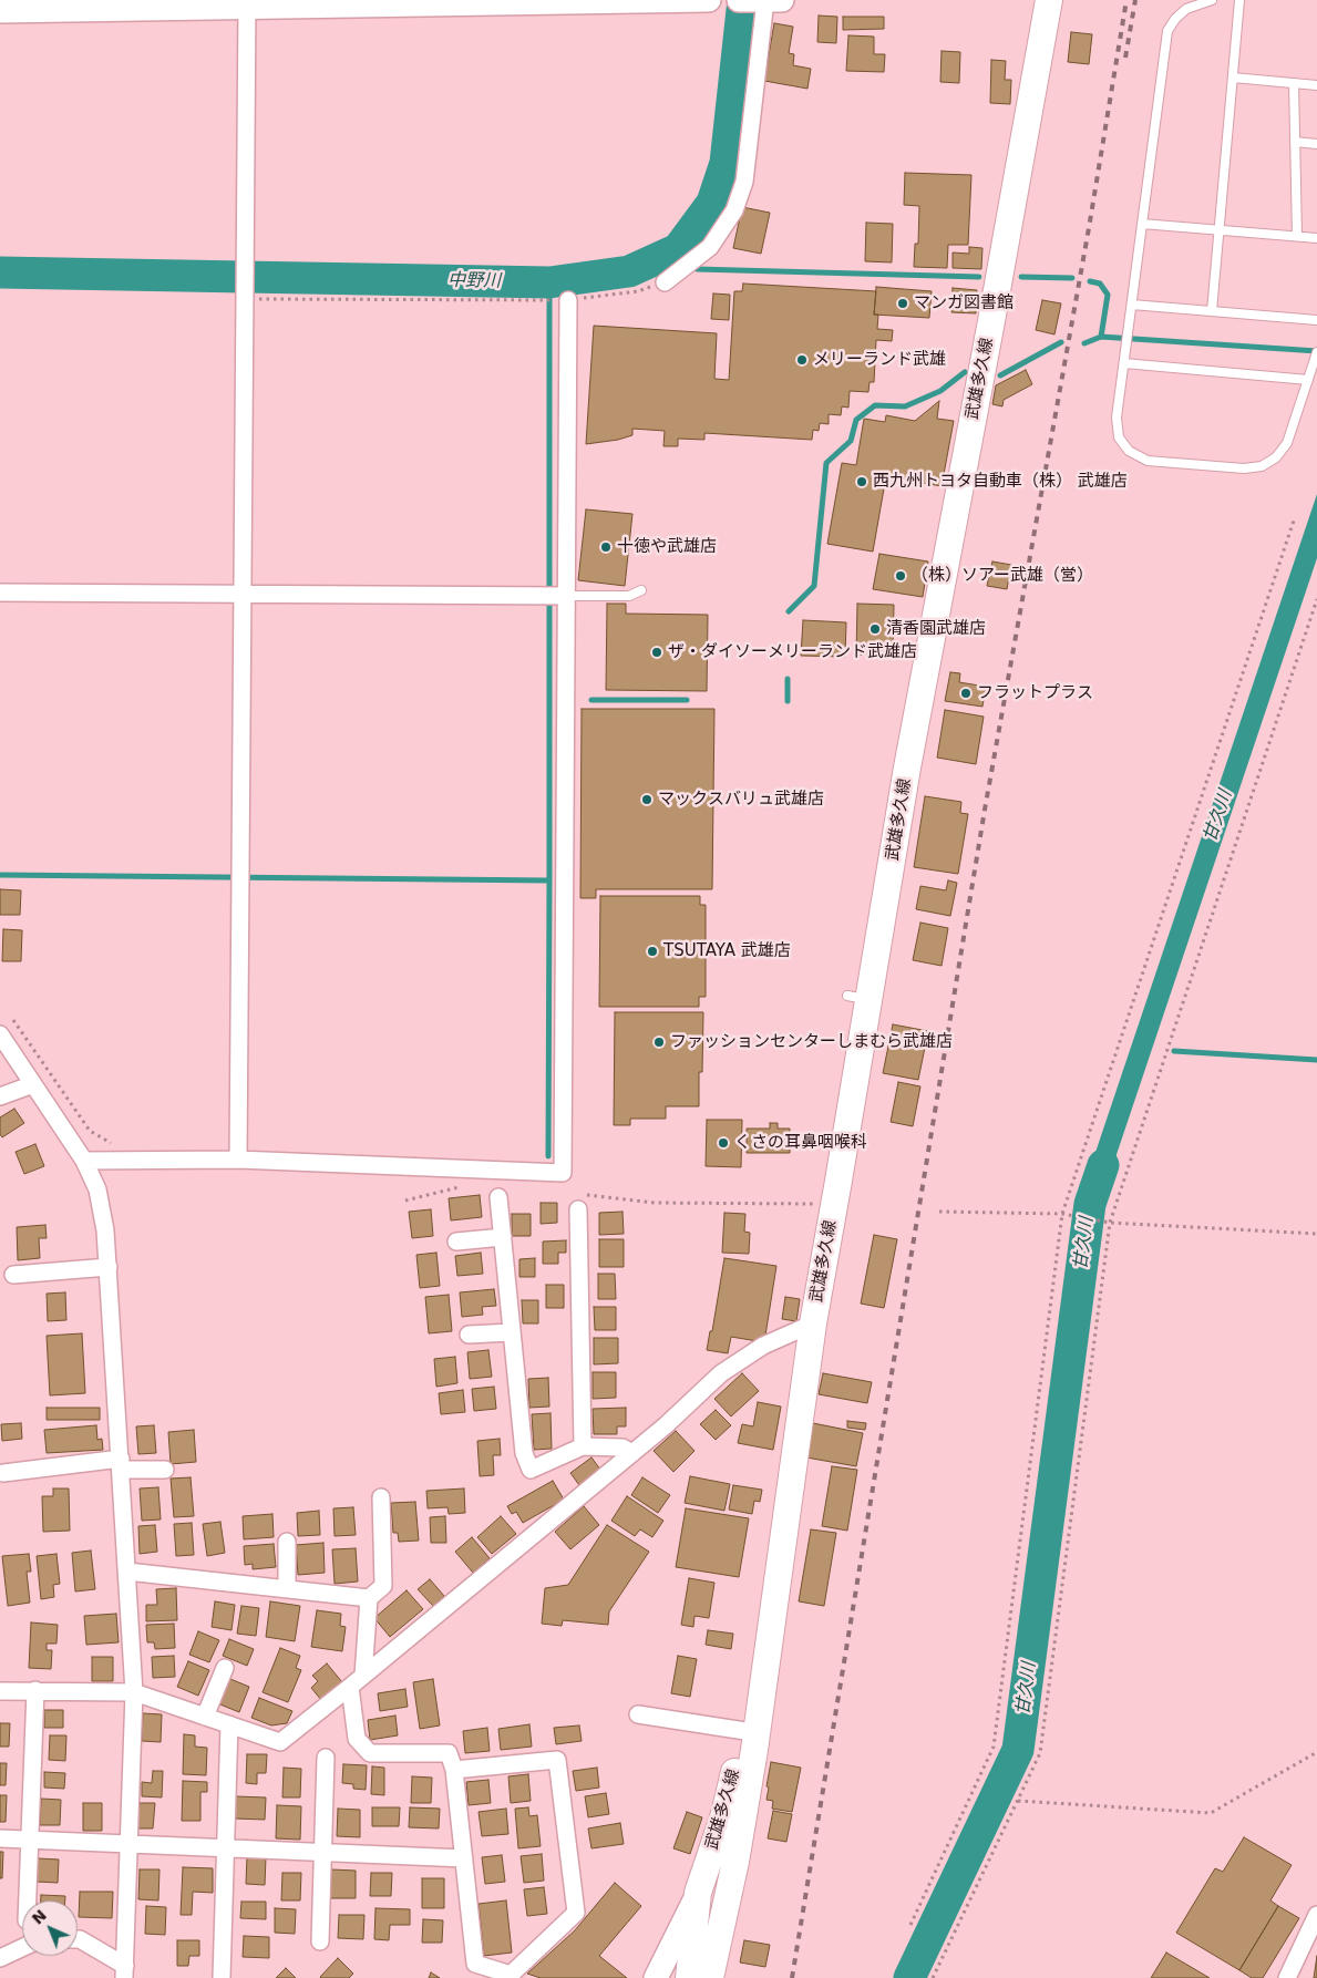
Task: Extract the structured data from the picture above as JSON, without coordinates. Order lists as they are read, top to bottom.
{
  "streets": {
    "main road": ["武雄多久線"]
  },
  "water": ["中野川", "甘久川"],
  "places": [
    "マンガ図書館",
    "メリーランド武雄",
    "西九州トヨタ自動車（株） 武雄店",
    "十徳や武雄店",
    "（株）ソアー武雄（営）",
    "清香園武雄店",
    "ザ・ダイソーメリーランド武雄店",
    "フラットプラス",
    "マックスバリュ武雄店",
    "TSUTAYA 武雄店",
    "ファッションセンターしまむら武雄店",
    "くさの耳鼻咽喉科"
  ],
  "north": "top left"
}
